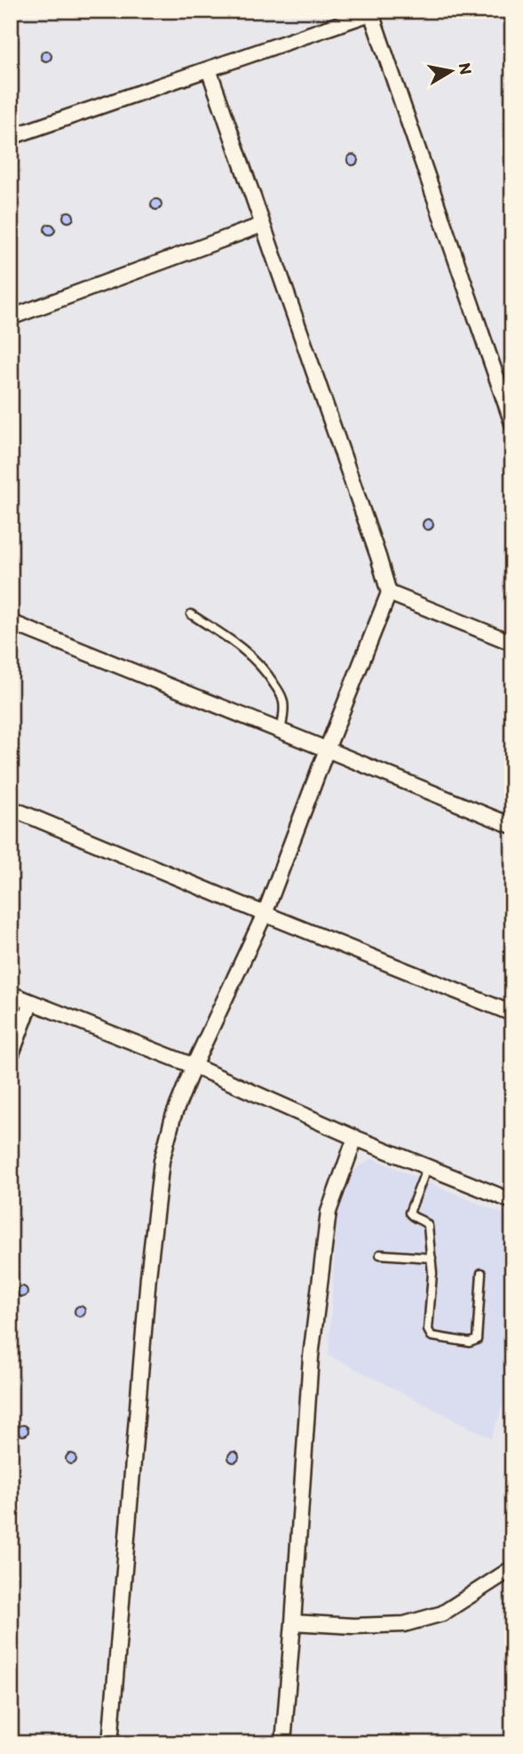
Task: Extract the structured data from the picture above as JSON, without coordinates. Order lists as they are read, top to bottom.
{
  "north": "right"
}
